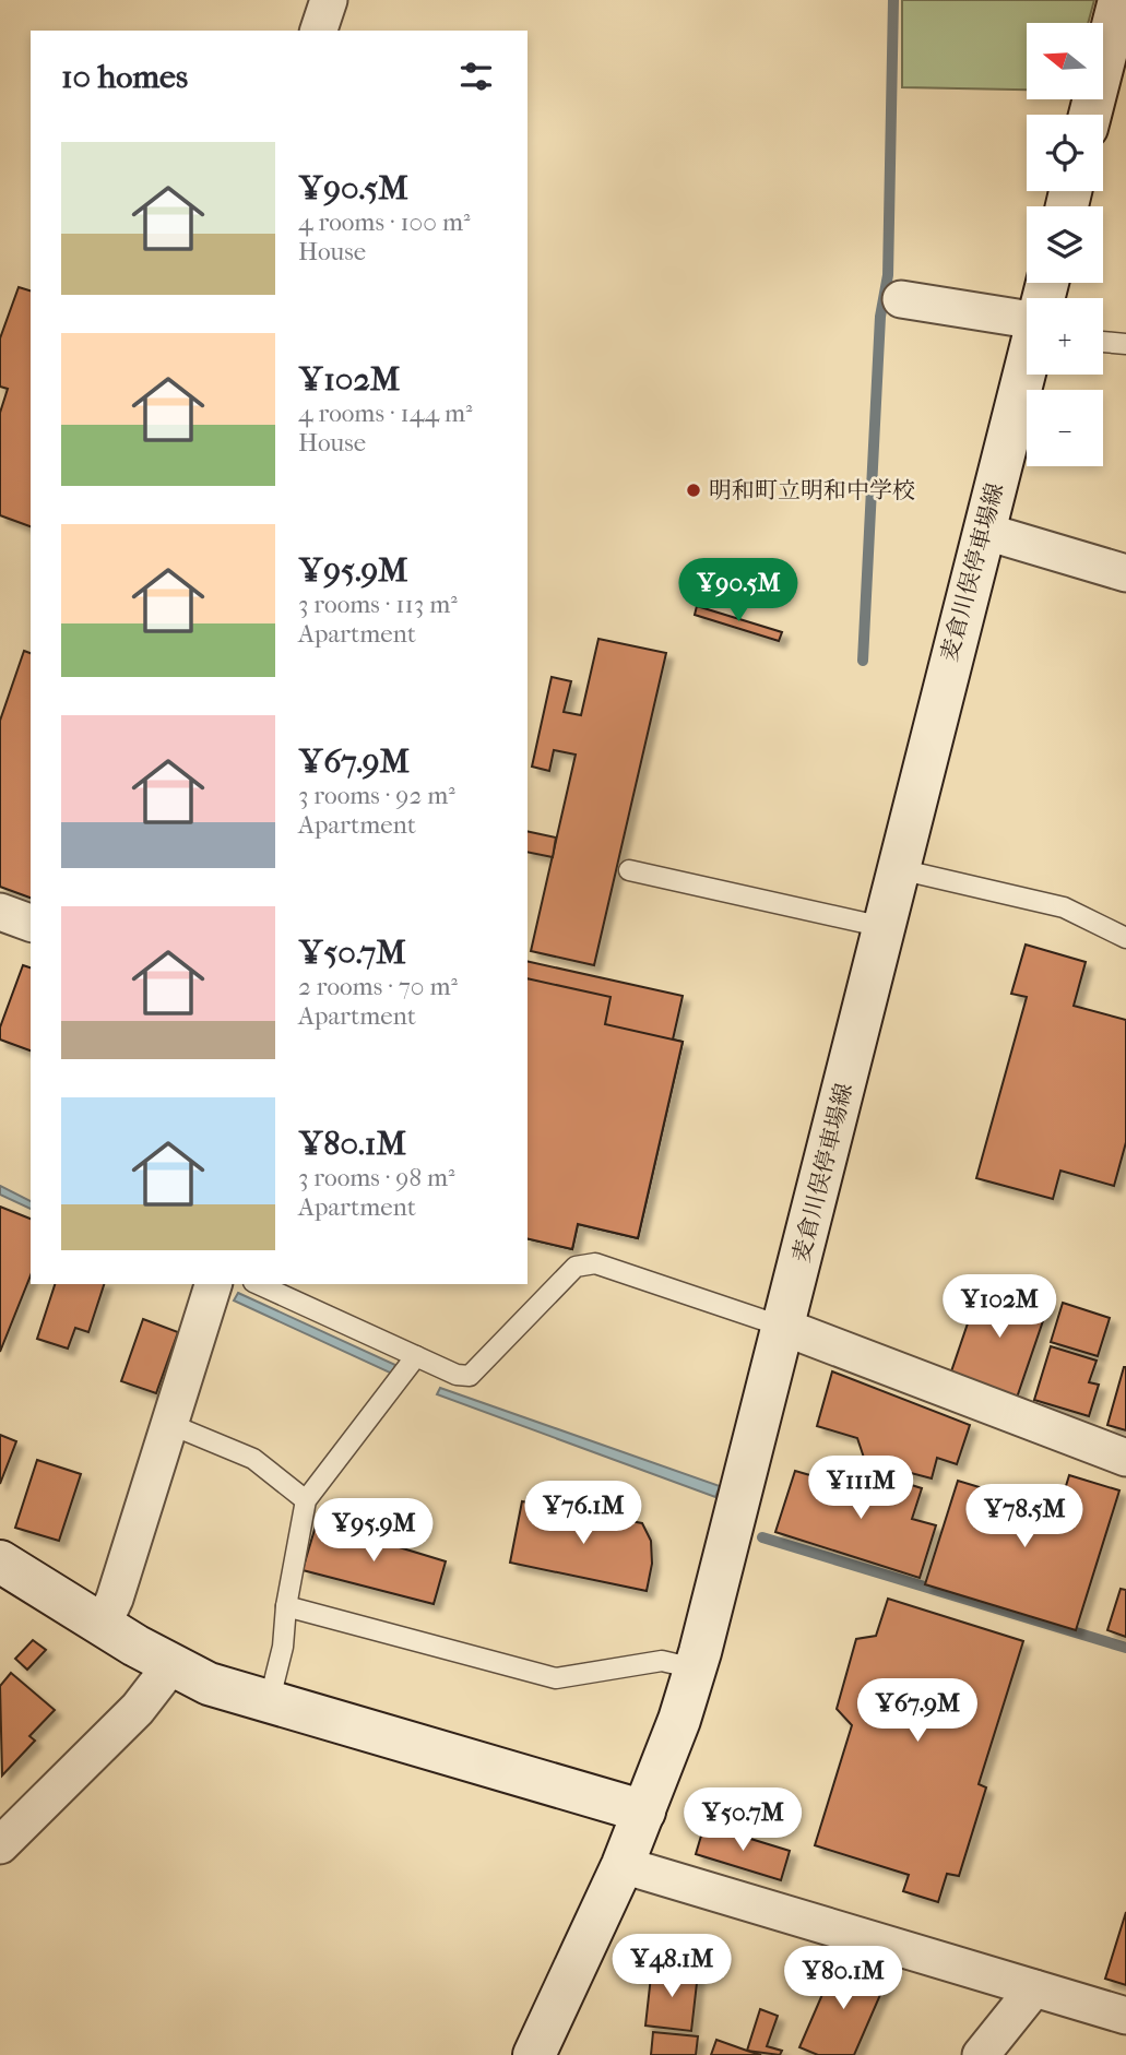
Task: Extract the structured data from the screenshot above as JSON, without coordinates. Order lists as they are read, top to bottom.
{
  "streets": {
    "main road": ["麦倉川俣停車場線"]
  },
  "places": ["明和町立明和中学校"],
  "north": "left",
  "page": {
    "map_buttons": ["+", "−"],
    "heading": "10 homes",
    "list": [
      {
        "name": "¥90.5M",
        "note": "4 rooms · 100 m² · House"
      },
      {
        "name": "¥102M",
        "note": "4 rooms · 144 m² · House"
      },
      {
        "name": "¥95.9M",
        "note": "3 rooms · 113 m² · Apartment"
      },
      {
        "name": "¥67.9M",
        "note": "3 rooms · 92 m² · Apartment"
      },
      {
        "name": "¥50.7M",
        "note": "2 rooms · 70 m² · Apartment"
      },
      {
        "name": "¥80.1M",
        "note": "3 rooms · 98 m² · Apartment"
      }
    ],
    "price": [
      "¥90.5M",
      "¥102M",
      "¥111M",
      "¥76.1M",
      "¥78.5M",
      "¥95.9M",
      "¥67.9M",
      "¥50.7M",
      "¥48.1M",
      "¥80.1M"
    ]
  }
}
